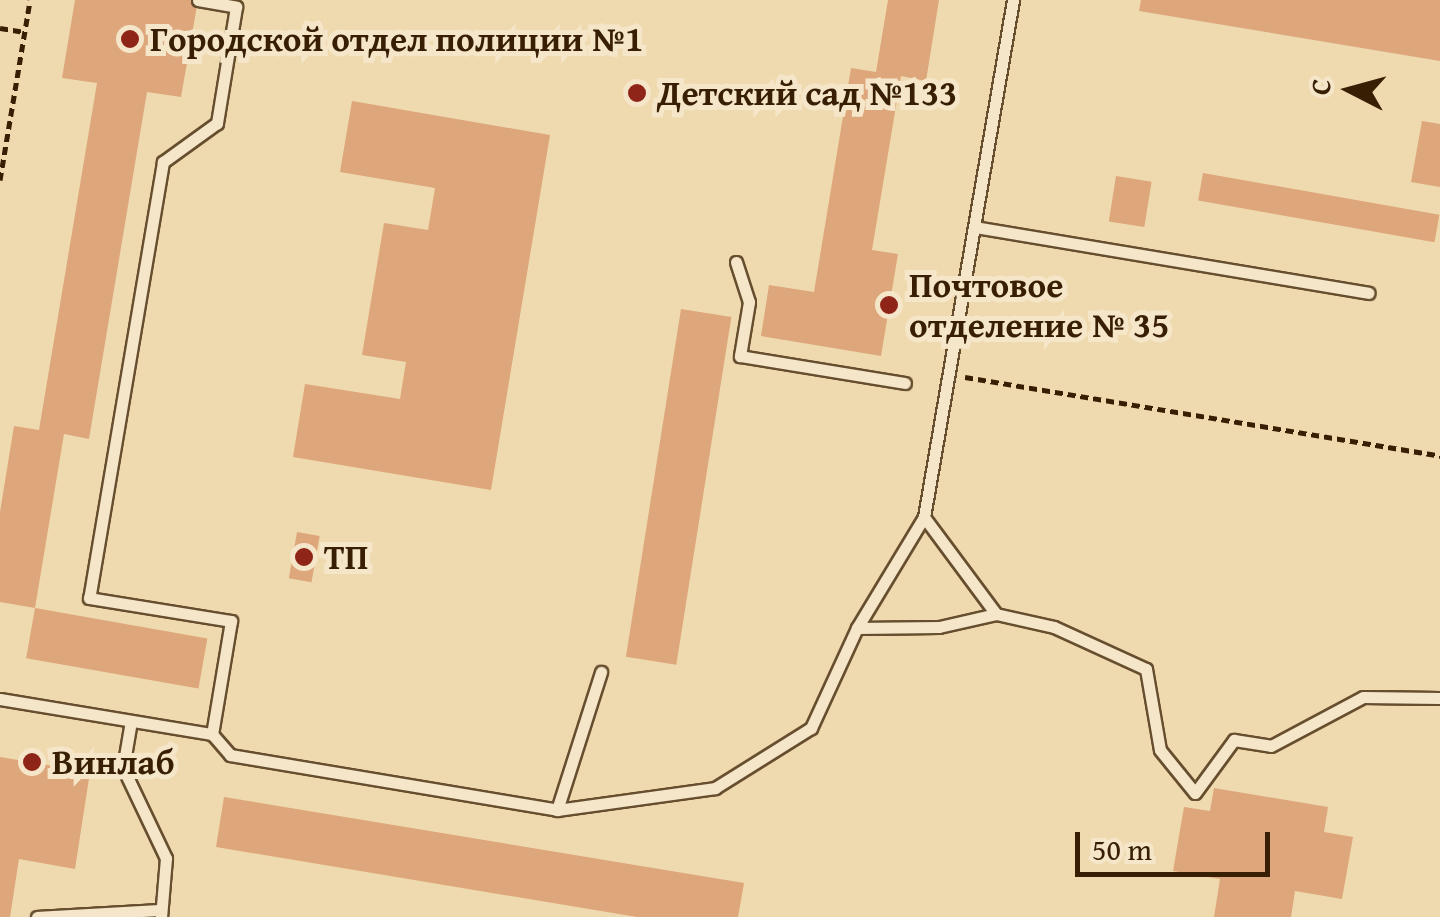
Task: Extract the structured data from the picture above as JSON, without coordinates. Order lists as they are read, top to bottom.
{
  "places": [
    "Городской отдел полиции №1",
    "Детский сад №133",
    "Почтовое отделение № 35",
    "ТП",
    "Винлаб"
  ],
  "scale_bar": "50 m",
  "north": "left"
}
